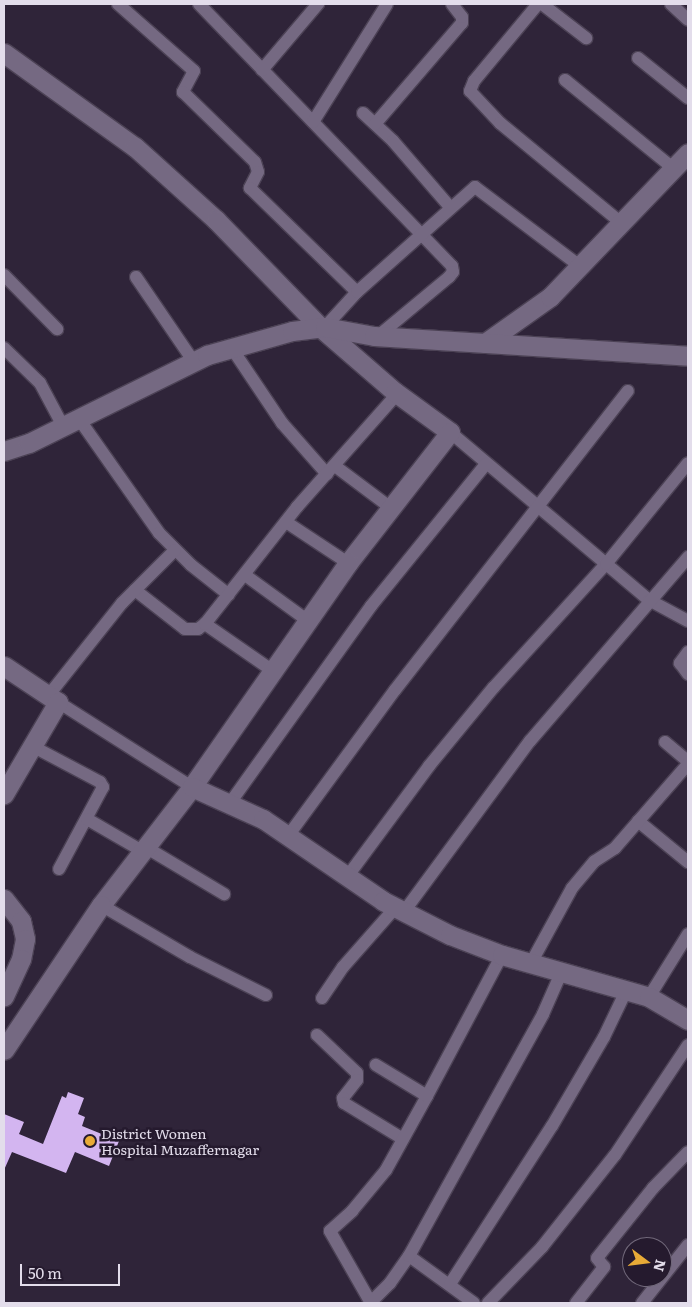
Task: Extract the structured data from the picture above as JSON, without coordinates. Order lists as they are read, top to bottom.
{
  "places": ["District Women Hospital Muzaffernagar"],
  "scale_bar": "50 m",
  "north": "right"
}
